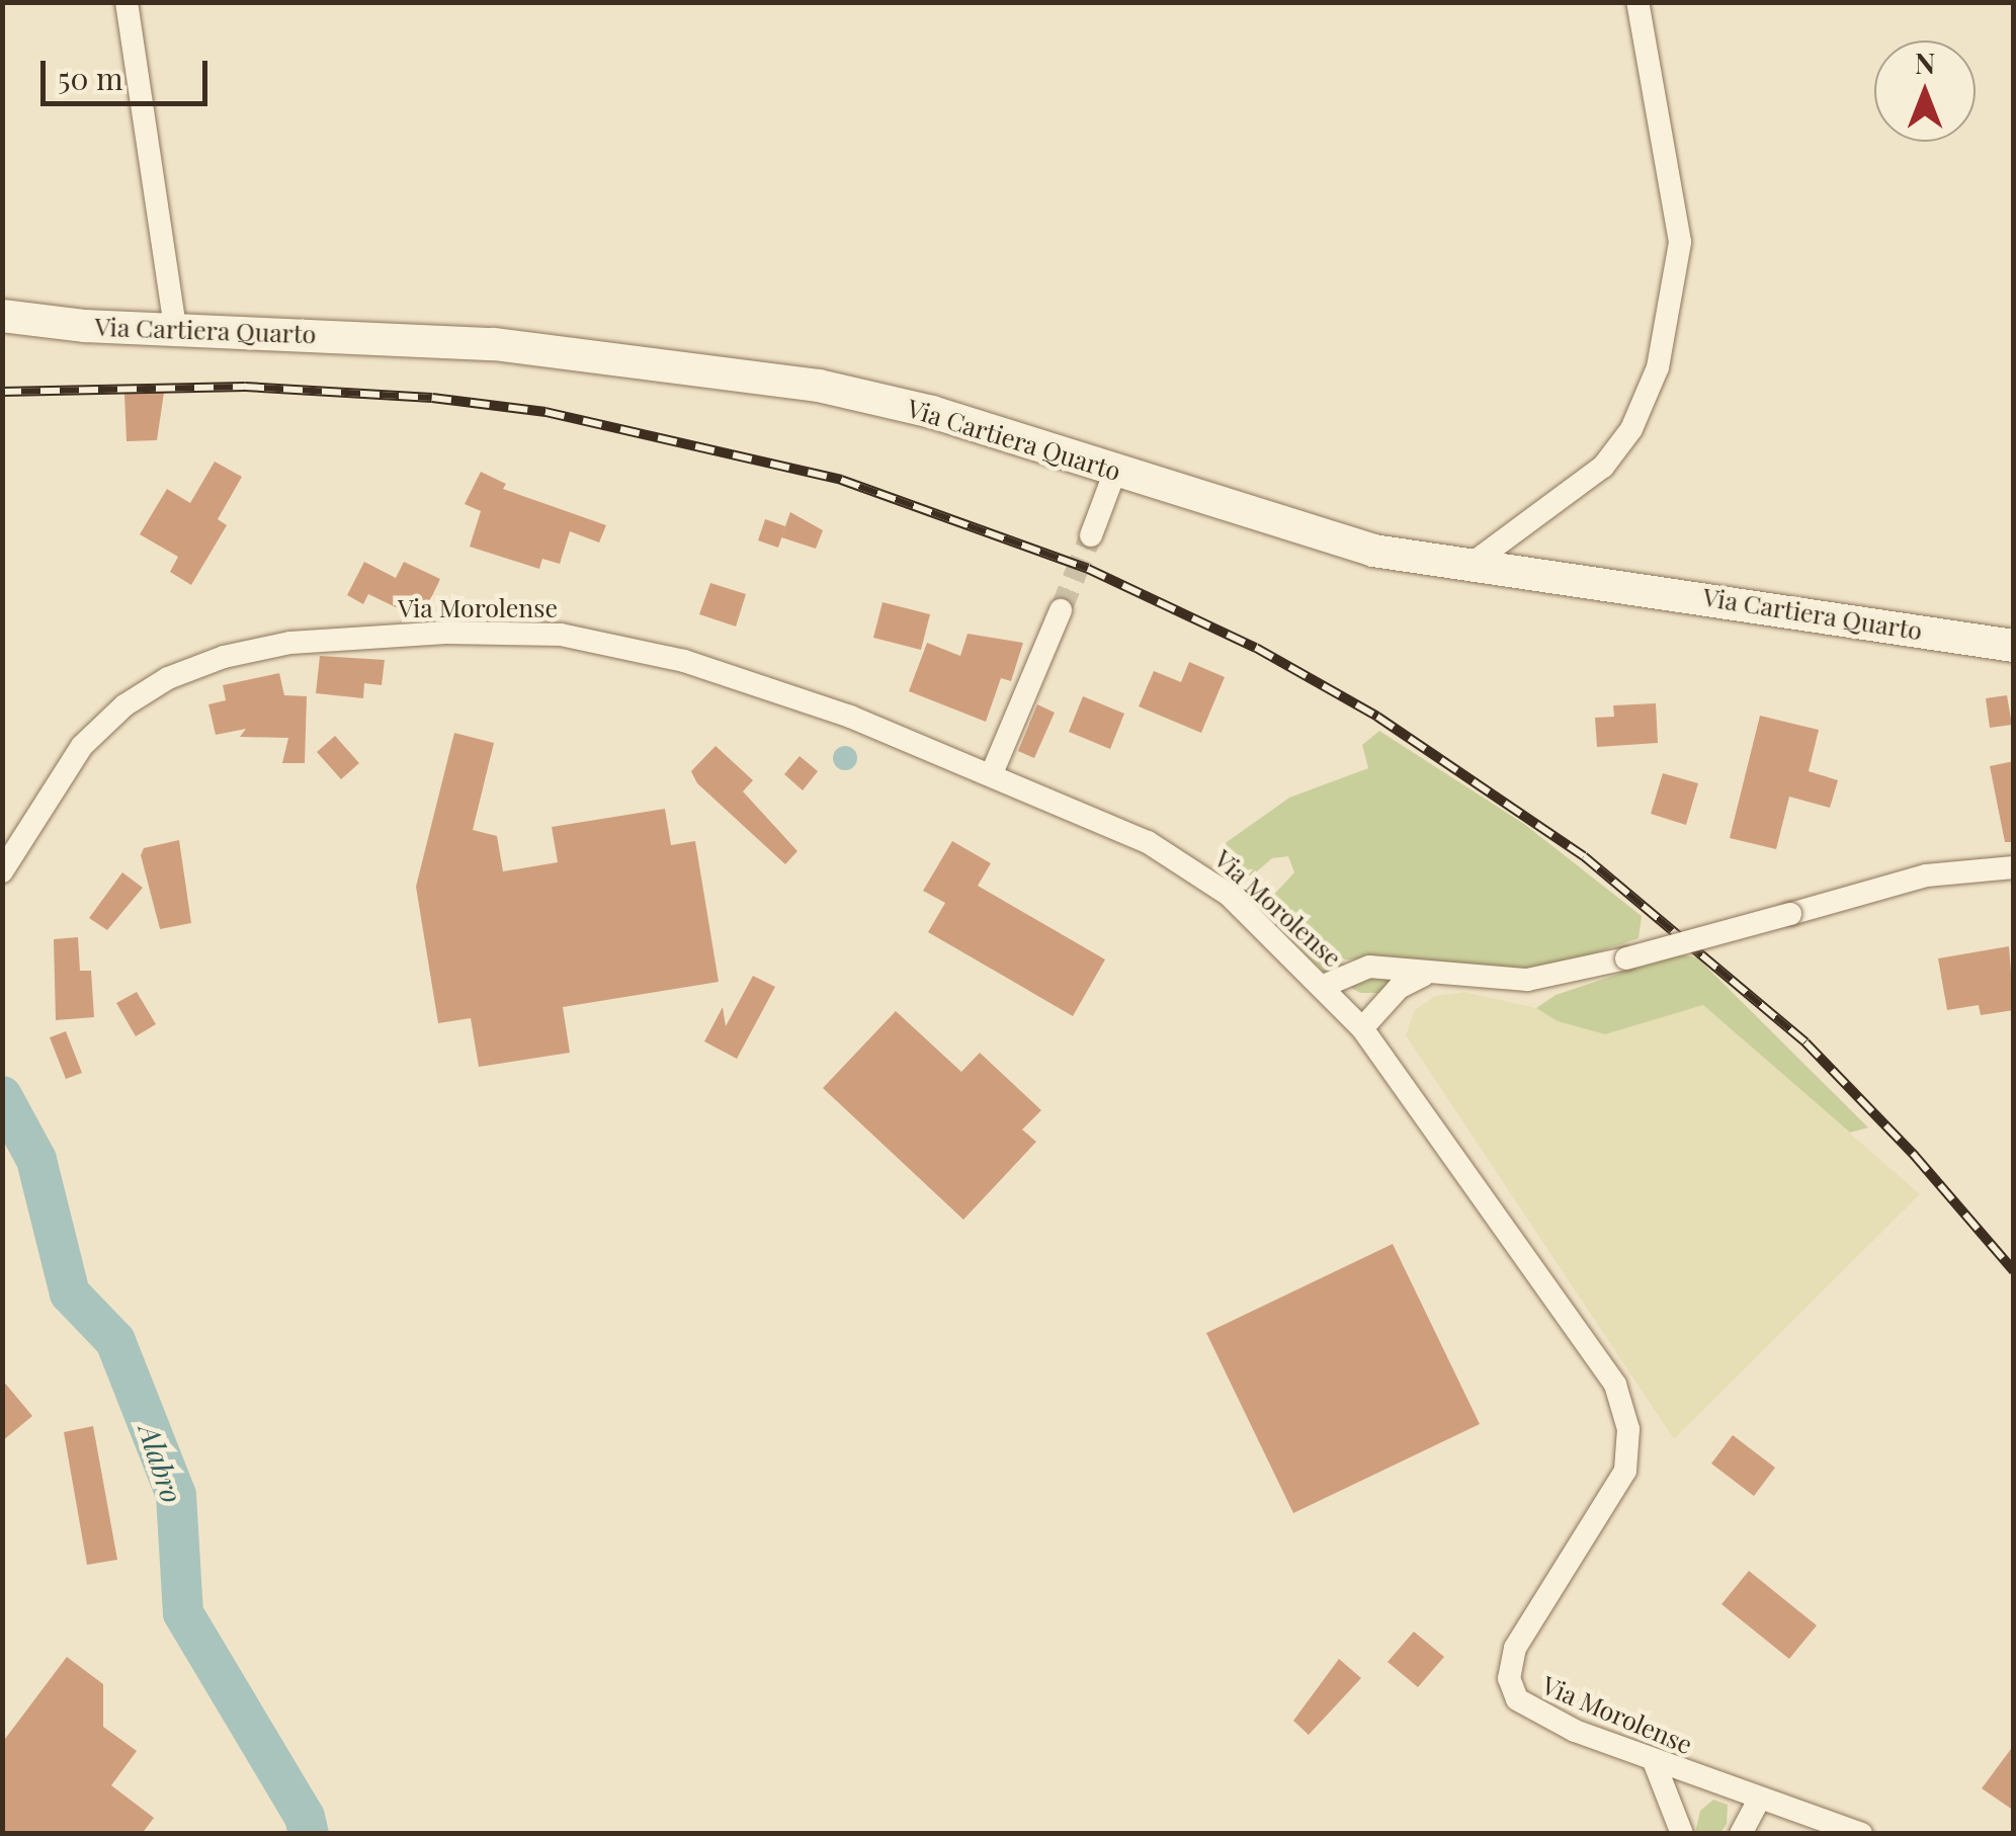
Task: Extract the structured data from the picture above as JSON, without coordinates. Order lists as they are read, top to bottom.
{
  "streets": {
    "street": ["Via Cartiera Quarto", "Via Morolense"]
  },
  "water": ["Alabro"],
  "scale_bar": "50 m",
  "north": "top"
}
